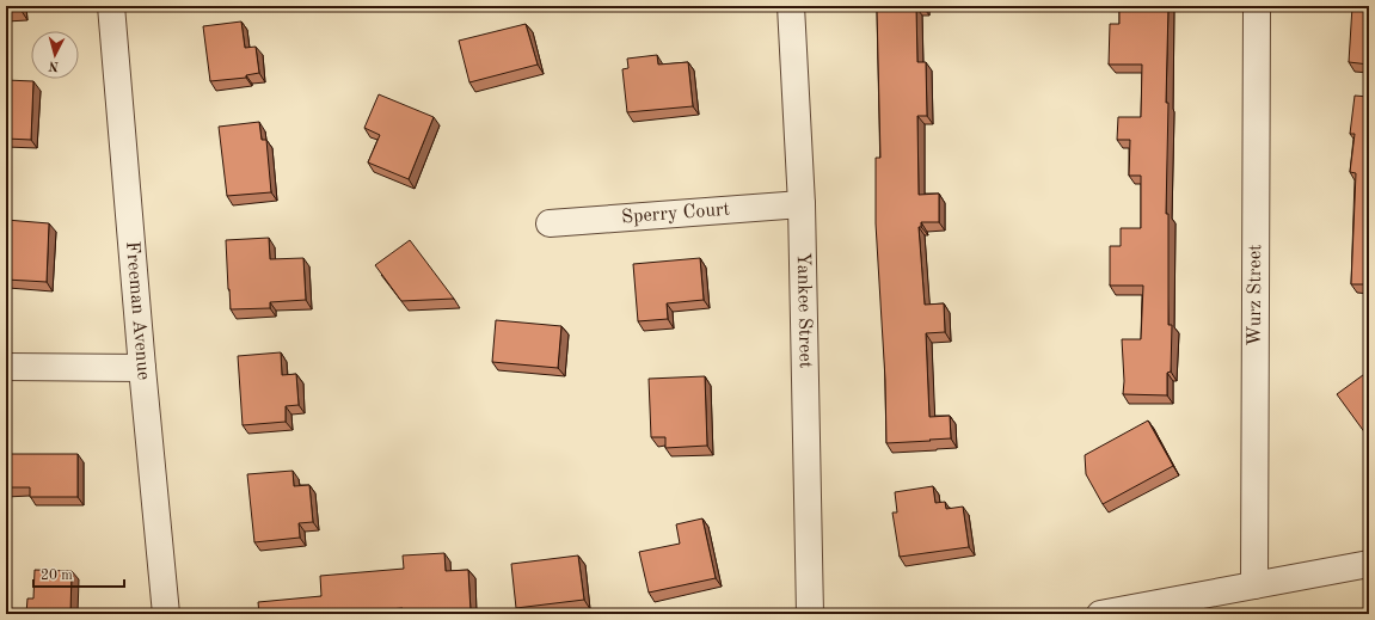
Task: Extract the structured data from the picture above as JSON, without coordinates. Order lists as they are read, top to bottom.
{
  "streets": {
    "street": [
      "Sperry Court",
      "Wurz Street",
      "Yankee Street",
      "Freeman Avenue"
    ]
  },
  "crossings": [
    ["Sperry Court", "Yankee Street"]
  ],
  "scale_bar": "20 m",
  "north": "bottom"
}
